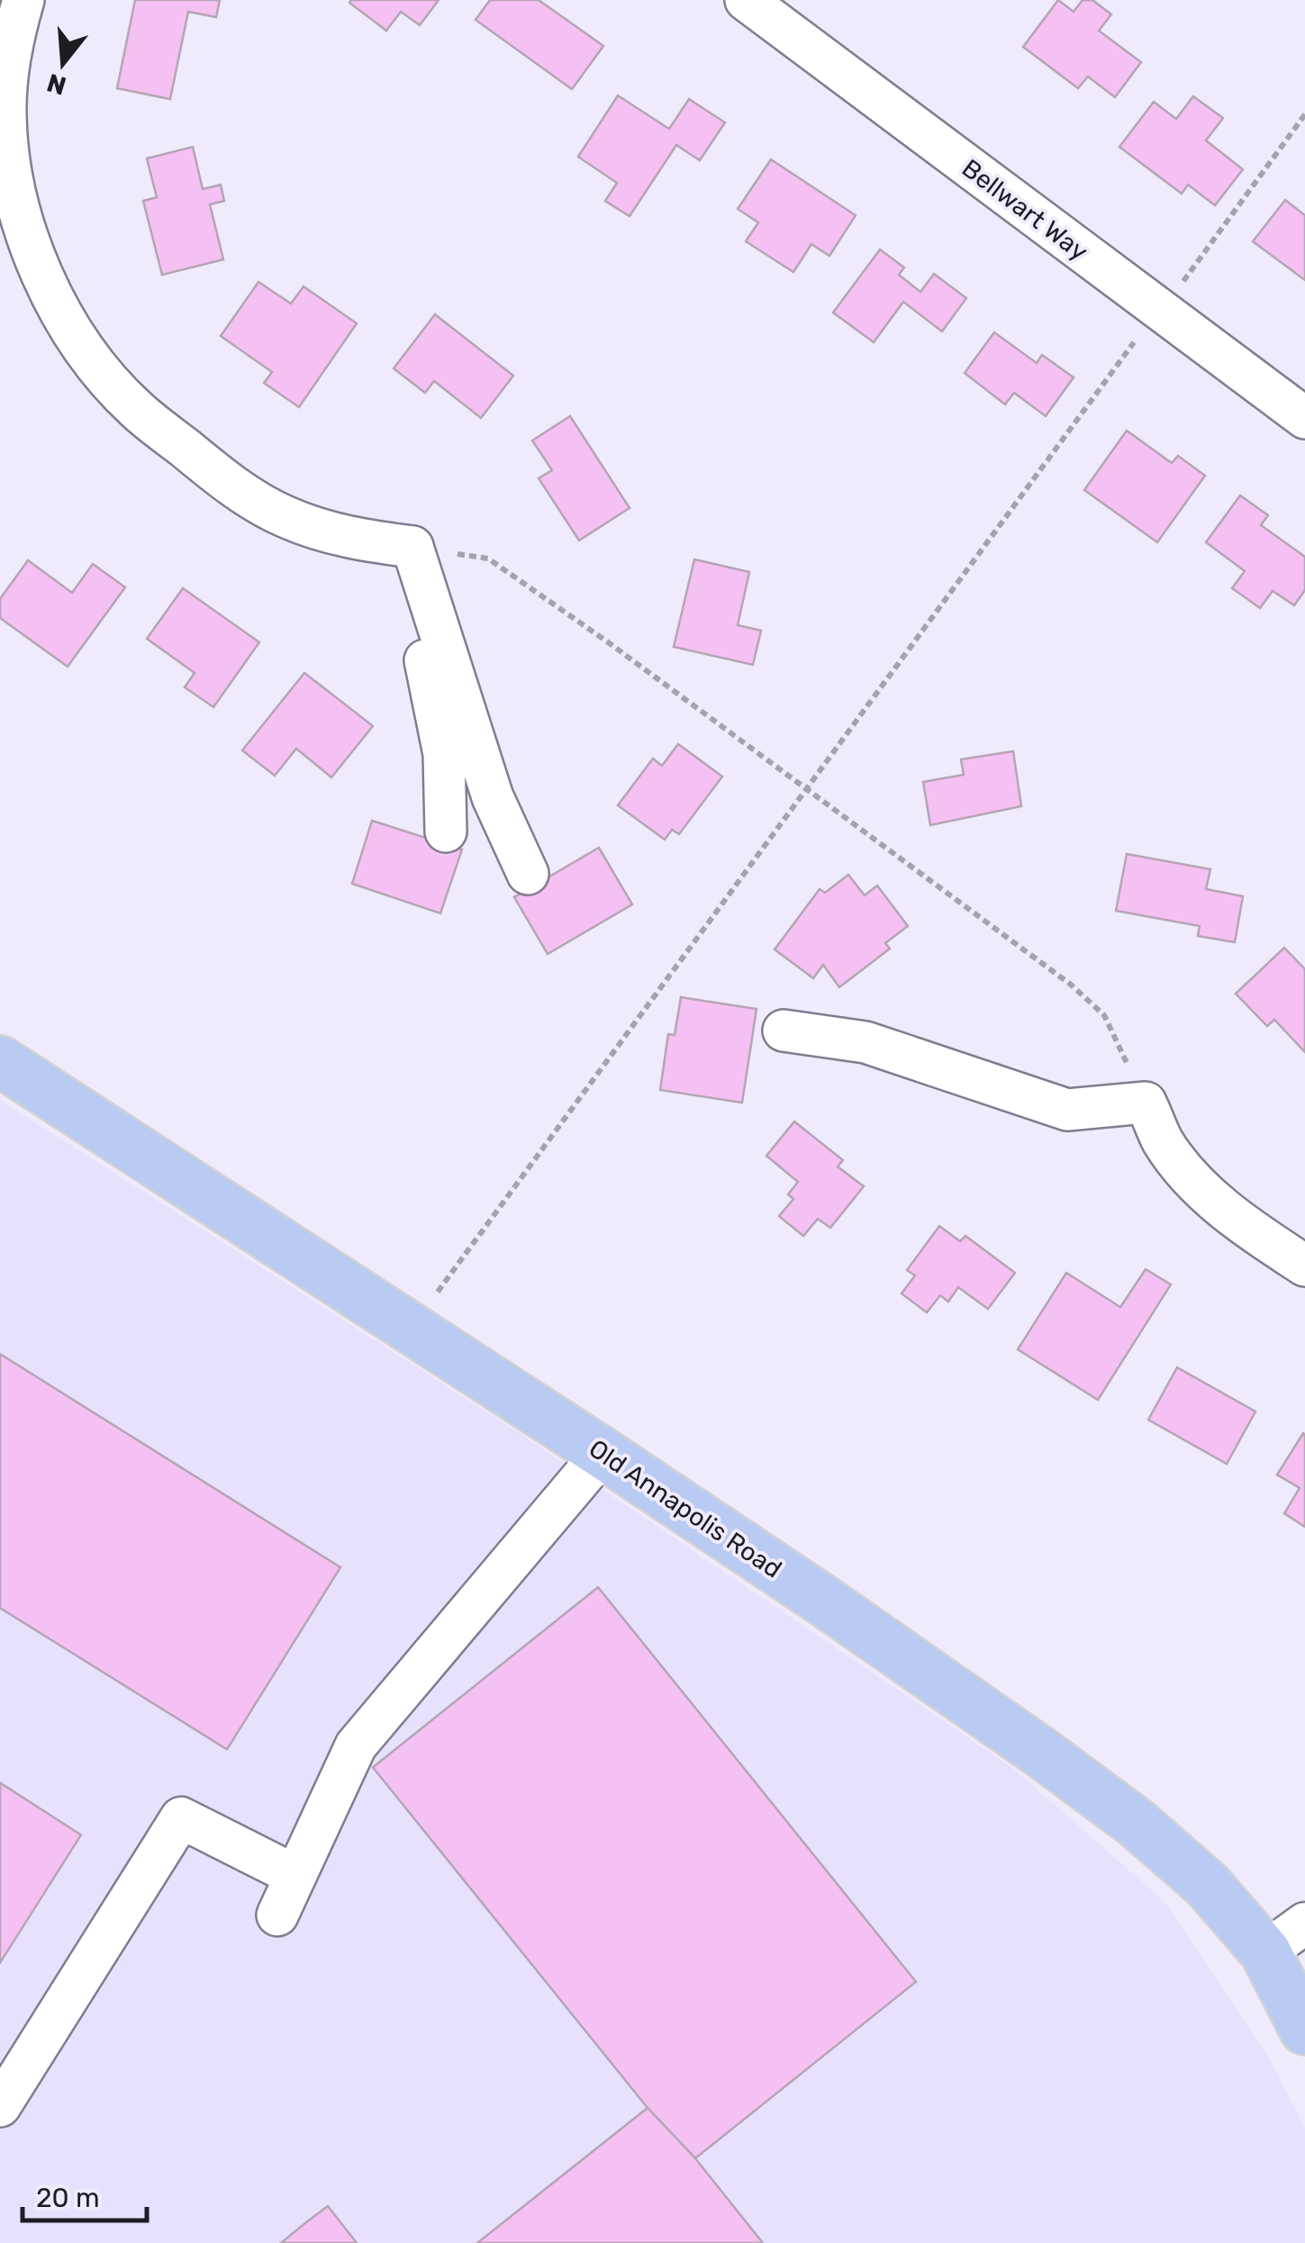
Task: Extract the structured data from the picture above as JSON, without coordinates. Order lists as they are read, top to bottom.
{
  "streets": {
    "main road": ["Old Annapolis Road"],
    "street": ["Bellwart Way"]
  },
  "scale_bar": "20 m",
  "north": "bottom"
}
